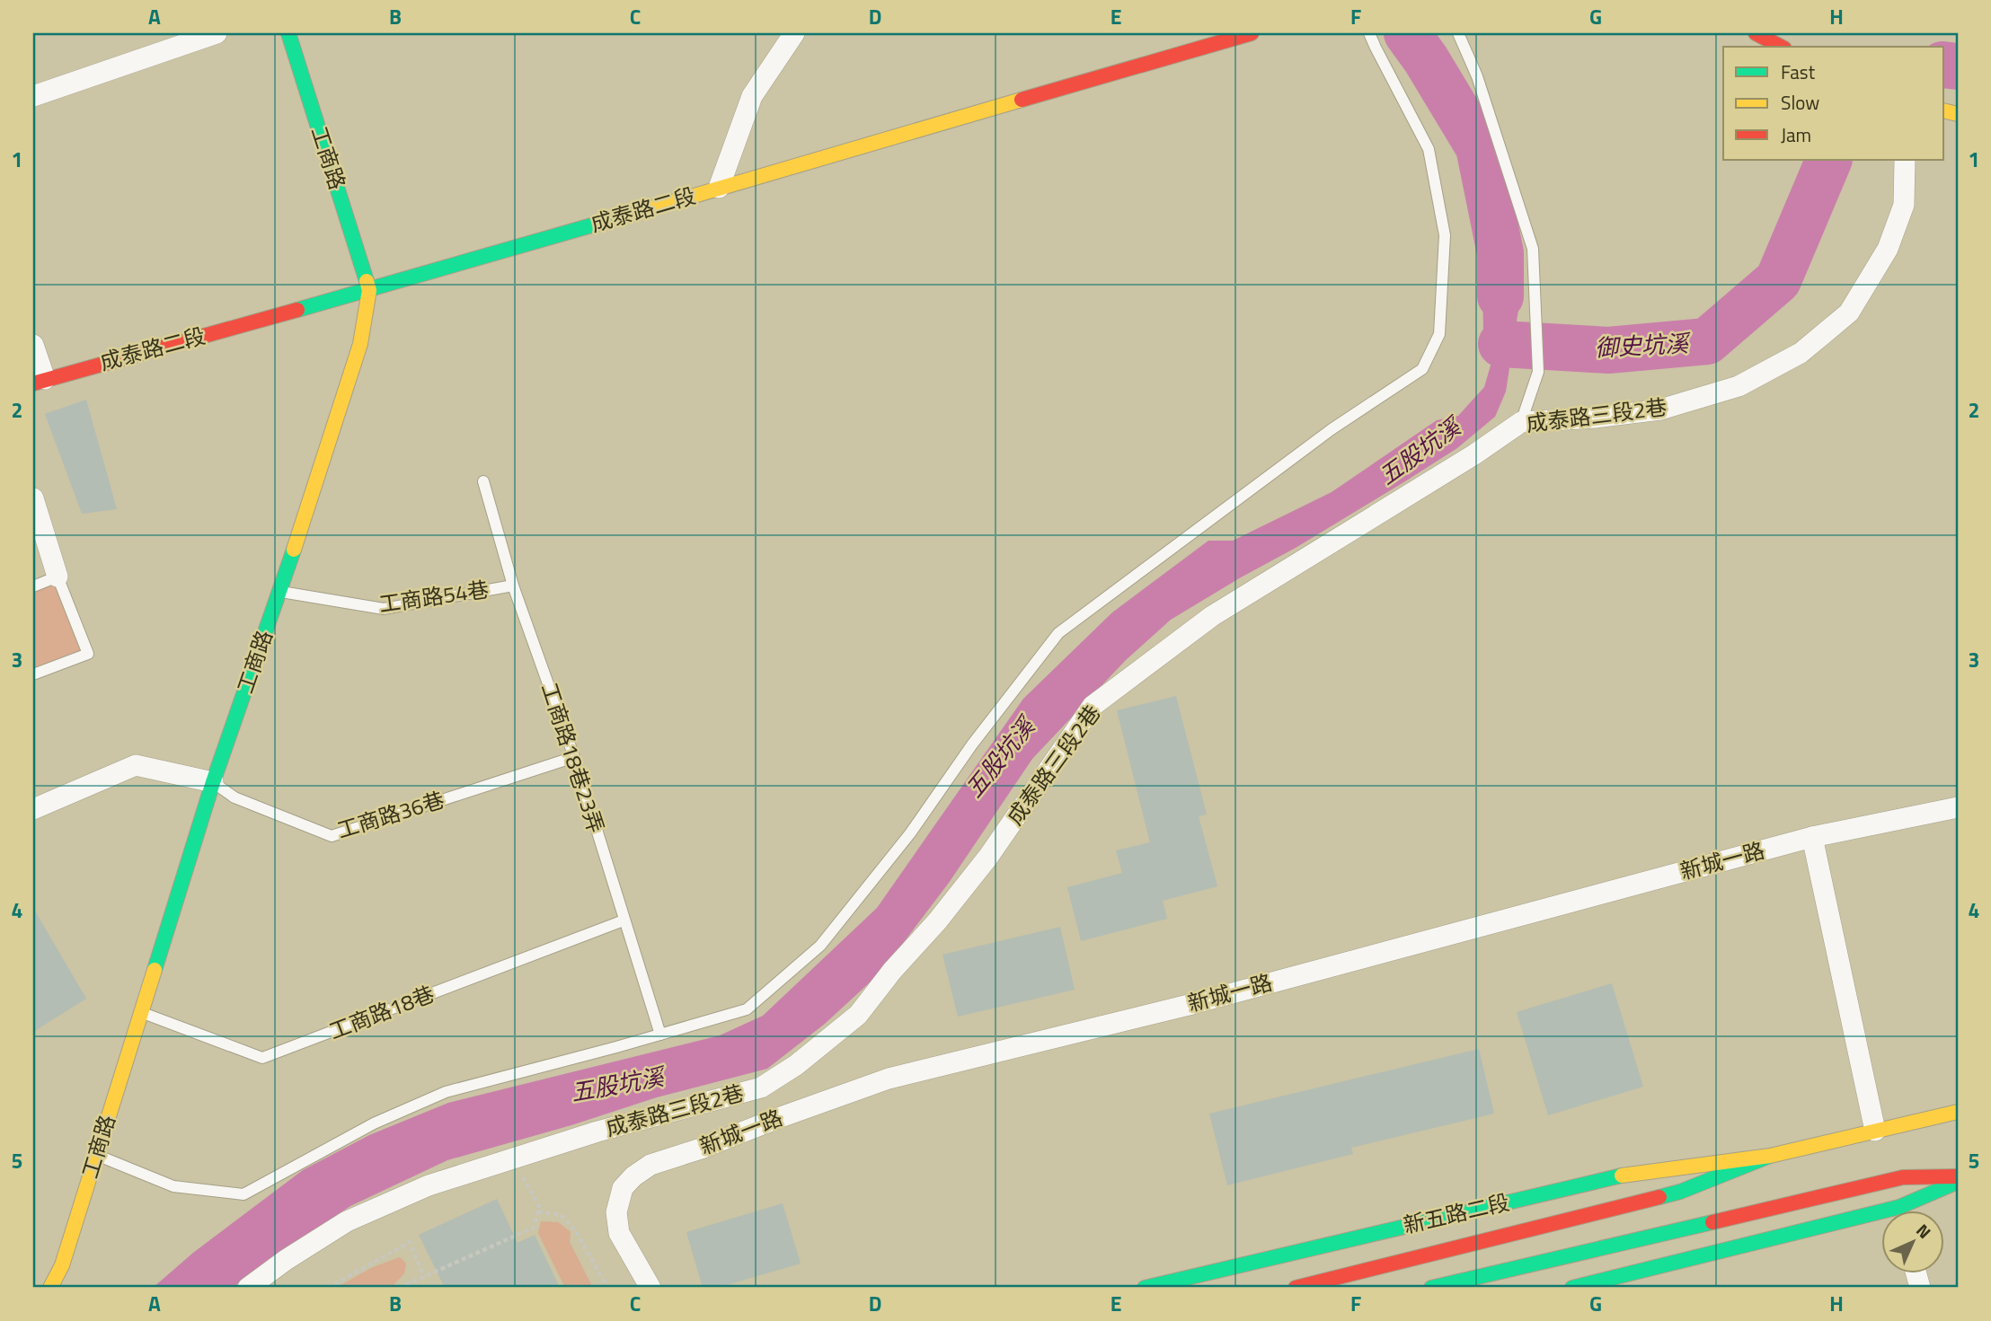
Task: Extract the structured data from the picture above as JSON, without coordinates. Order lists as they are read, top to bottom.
{
  "streets": {
    "main road": ["工商路", "成泰路二段", "新五路二段"],
    "street": ["成泰路三段2巷", "新城一路"],
    "lane": [
      "工商路54巷",
      "工商路18巷23弄",
      "工商路36巷",
      "工商路18巷"
    ]
  },
  "crossings": [
    ["工商路", "成泰路二段"],
    ["工商路", "工商路54巷"],
    ["工商路", "工商路36巷"],
    ["工商路", "工商路18巷"],
    ["工商路54巷", "工商路18巷23弄"],
    ["工商路18巷23弄", "工商路36巷"],
    ["工商路18巷23弄", "工商路18巷"]
  ],
  "water": ["御史坑溪", "五股坑溪"],
  "legend": ["Fast", "Slow", "Jam"],
  "north": "top right",
  "grid": {
    "columns": [
      "A",
      "B",
      "C",
      "D",
      "E",
      "F",
      "G",
      "H"
    ],
    "rows": [
      "1",
      "2",
      "3",
      "4",
      "5"
    ]
  }
}
